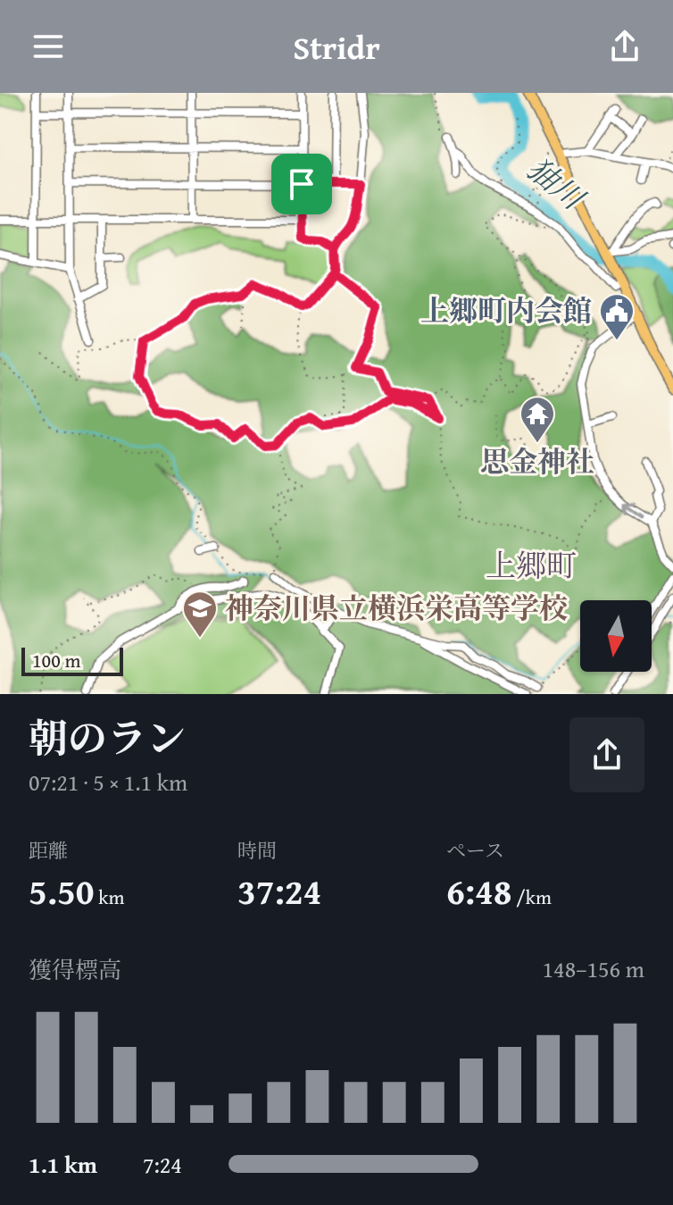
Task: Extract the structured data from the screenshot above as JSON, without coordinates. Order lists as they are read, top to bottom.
{
  "districts": ["上郷町"],
  "water": ["㹨川"],
  "places": {
    "public building": ["上郷町内会館"],
    "temple": ["思金神社"],
    "school or university": ["神奈川県立横浜栄高等学校"]
  },
  "scale_bar": "100 m",
  "north": "bottom",
  "page": {
    "header": "Stridr",
    "scale": "100 m",
    "heading": ["朝のラン", "07:21 · 5 × 1.1 km"],
    "stats": [
      ["距離", "5.50 km"],
      ["時間", "37:24"],
      ["ペース", "6:48 /km"]
    ],
    "chart": ["獲得標高", "148–156 m"],
    "list": [
      {
        "name": "1.1 km",
        "note": "7:24"
      }
    ]
  }
}
